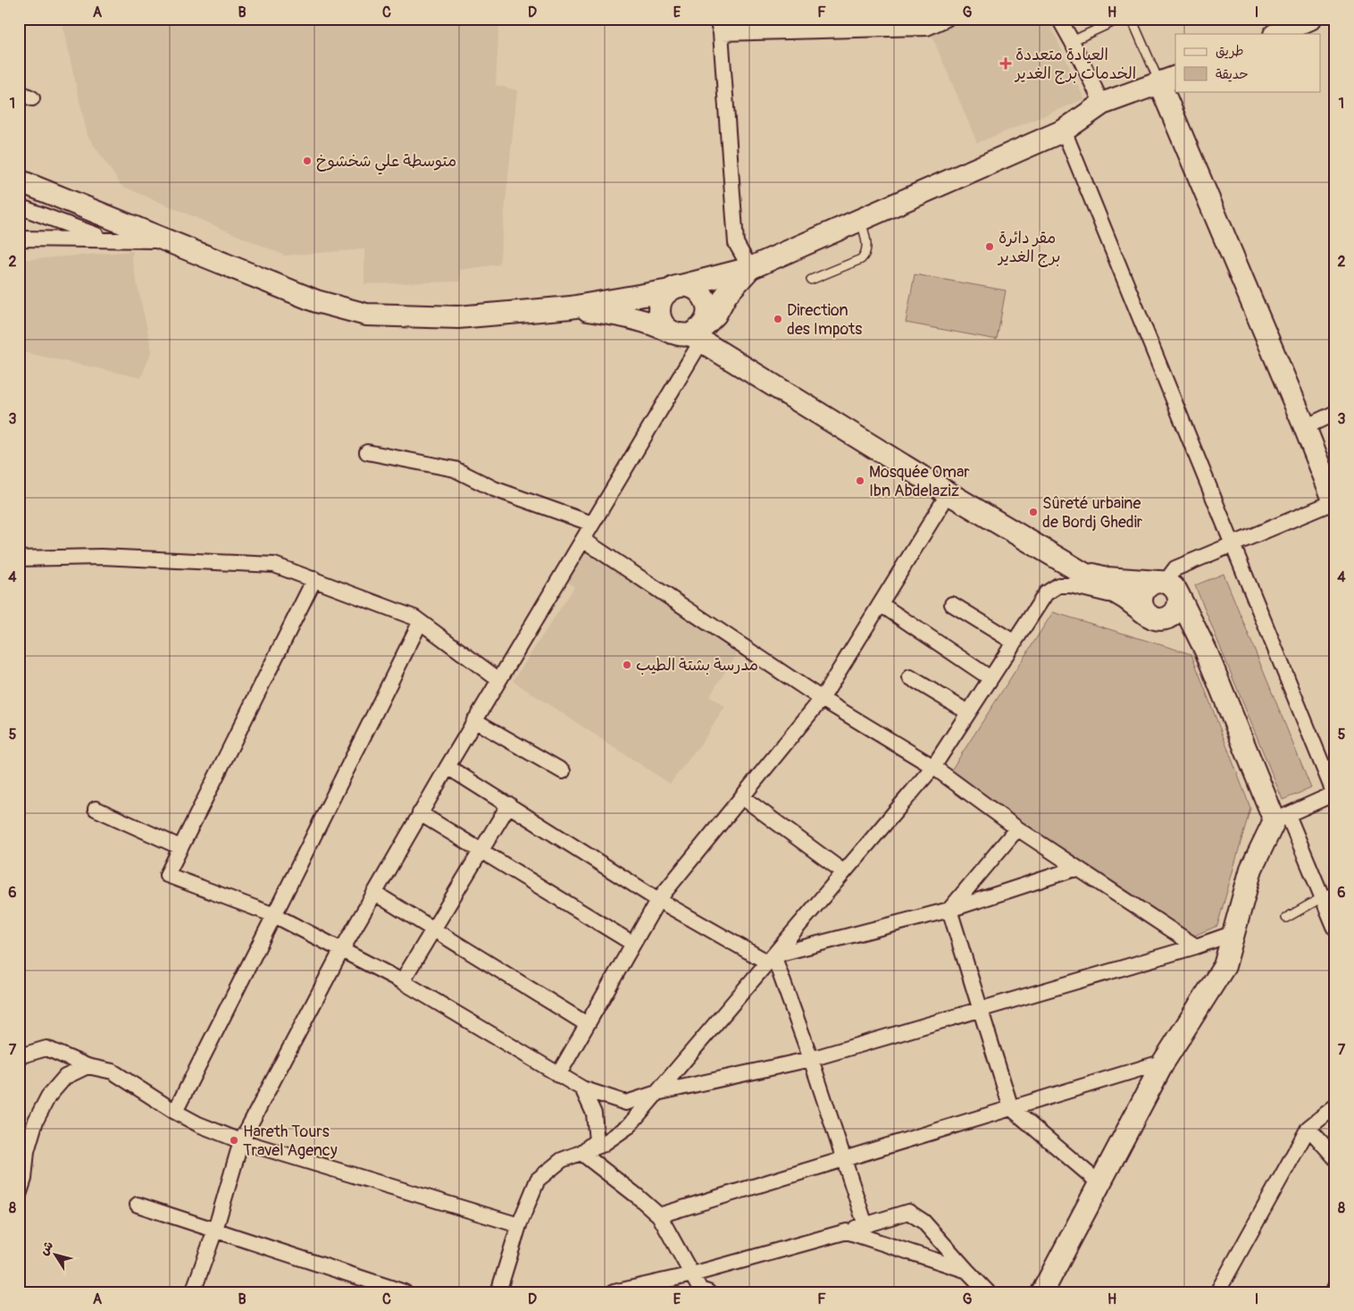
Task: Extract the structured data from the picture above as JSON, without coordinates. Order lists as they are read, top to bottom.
{
  "places": {
    "health": ["العيادة متعددة الخدمات برج الغدير"],
    "other": [
      "متوسطة علي شخشوخ",
      "مقر دائرة برج الغدير",
      "Direction des Impots",
      "Mosquée Omar Ibn Abdelaziz",
      "Sûreté urbaine de Bordj Ghedir",
      "مدرسة بشتة الطيب",
      "Hareth Tours Travel Agency"
    ]
  },
  "legend": ["طريق", "حديقة"],
  "north": "top left",
  "grid": {
    "columns": [
      "A",
      "B",
      "C",
      "D",
      "E",
      "F",
      "G",
      "H",
      "I"
    ],
    "rows": [
      "1",
      "2",
      "3",
      "4",
      "5",
      "6",
      "7",
      "8"
    ]
  }
}
